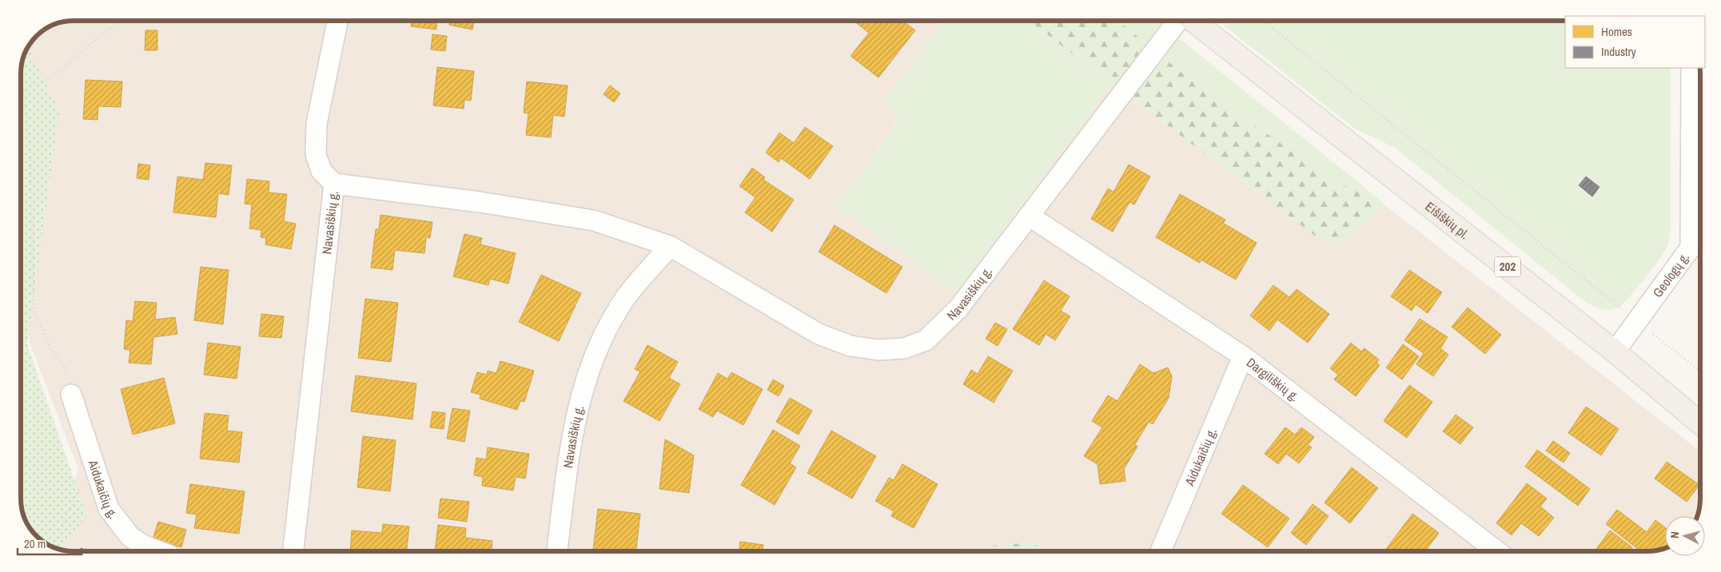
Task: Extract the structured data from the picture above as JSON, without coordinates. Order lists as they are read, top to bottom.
{
  "streets": {
    "main road": ["Eišiškių pl.", "202"],
    "street": [
      "Navasiškių g.",
      "Geologų g.",
      "Dargiliškių g.",
      "Aidukaičių g."
    ]
  },
  "crossings": [
    ["Eišiškių pl.", "Geologų g."],
    ["Navasiškių g.", "Dargiliškių g."],
    ["Dargiliškių g.", "Aidukaičių g."]
  ],
  "legend": ["Homes", "Industry"],
  "scale_bar": "20 m",
  "north": "left"
}
